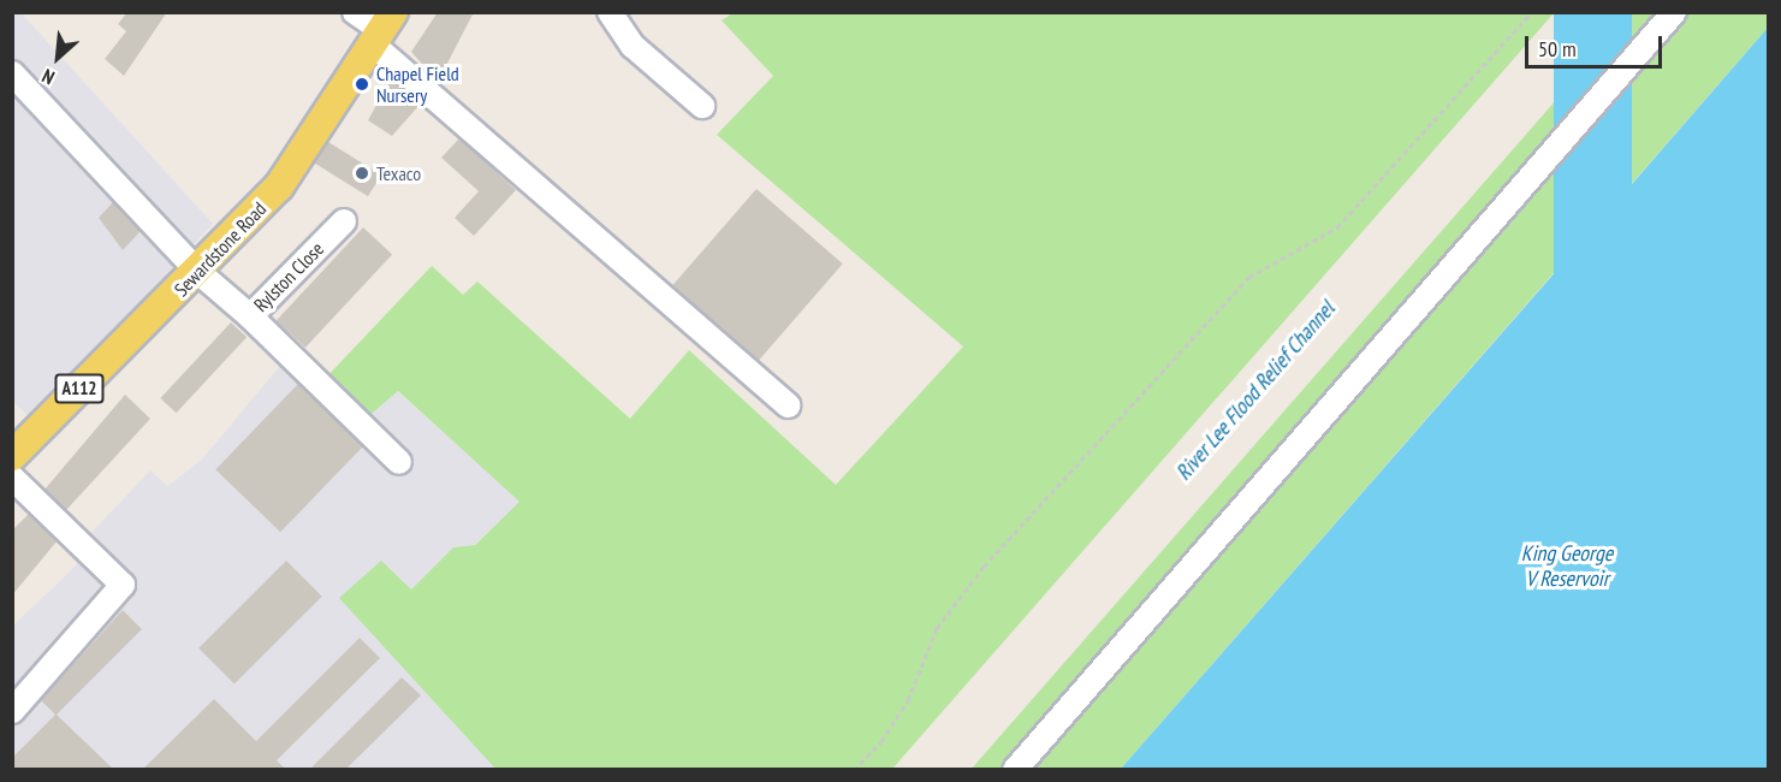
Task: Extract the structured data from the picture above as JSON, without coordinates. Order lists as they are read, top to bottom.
{
  "streets": {
    "main road": ["Sewardstone Road", "A112"],
    "street": ["Rylston Close"]
  },
  "crossings": [
    ["Sewardstone Road", "Rylston Close"]
  ],
  "water": ["River Lee Flood Relief Channel", "King George V Reservoir"],
  "places": ["Chapel Field Nursery", "Texaco"],
  "scale_bar": "50 m",
  "north": "bottom left"
}
